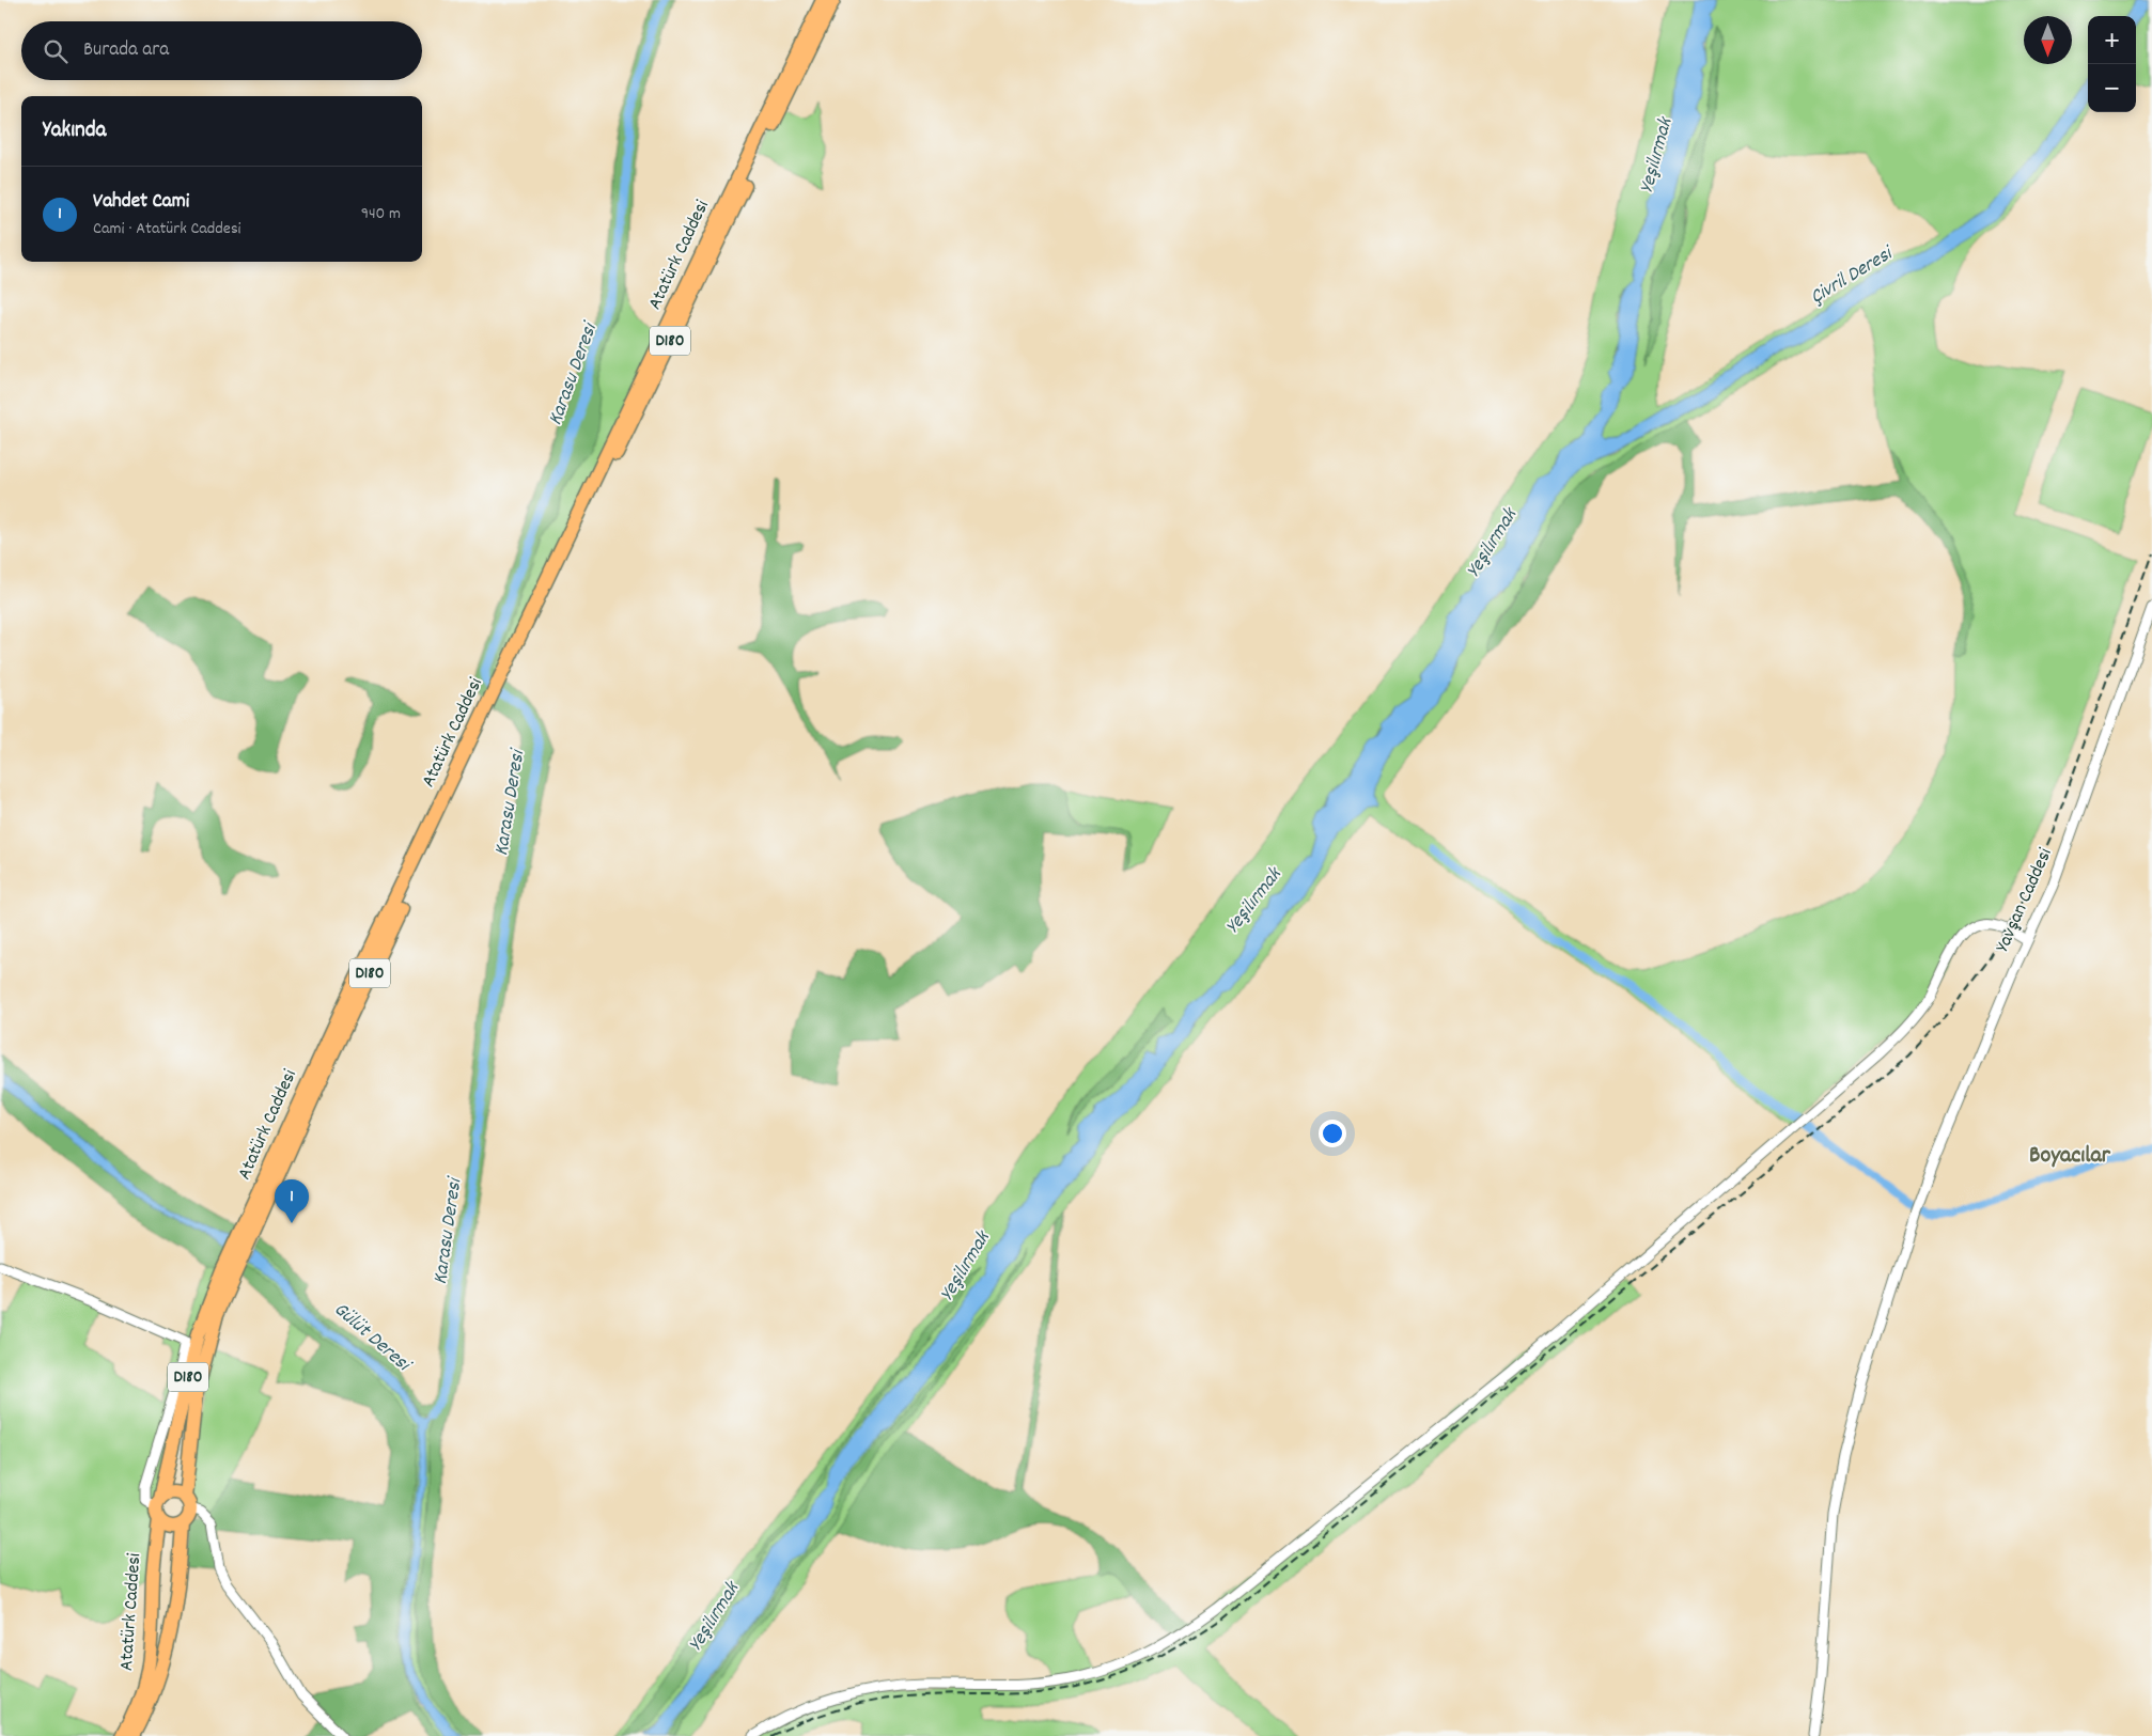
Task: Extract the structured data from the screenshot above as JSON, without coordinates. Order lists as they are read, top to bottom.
{
  "streets": {
    "highway": ["Atatürk Caddesi", "D180"],
    "street": ["Yavşan Caddesi"]
  },
  "districts": ["Boyacılar"],
  "water": [
    "Yeşilırmak",
    "Çivril Deresi",
    "Karasu Deresi",
    "Gülüt Deresi"
  ],
  "north": "bottom",
  "page": {
    "map_buttons": ["+", "−"],
    "search": "Burada ara",
    "heading": "Yakında",
    "list": [
      {
        "mark": "1",
        "name": "Vahdet Cami",
        "note": "Cami · Atatürk Caddesi",
        "value": "940 m"
      }
    ],
    "pins": "1"
  }
}
